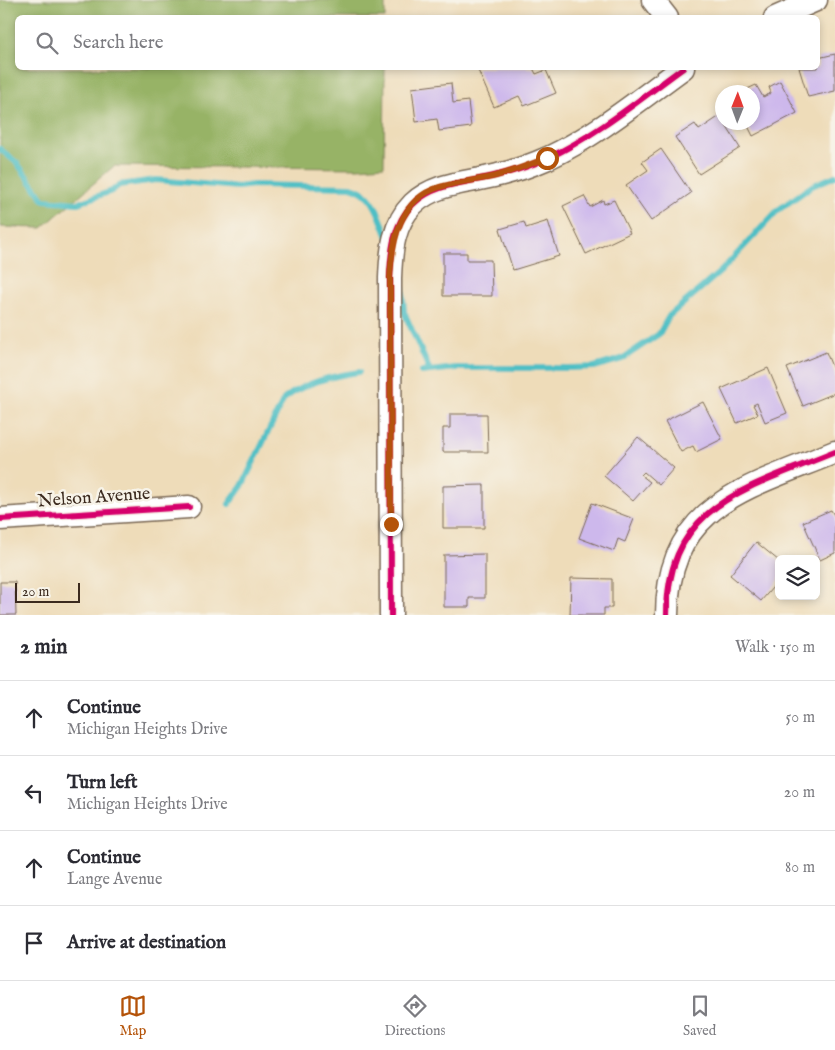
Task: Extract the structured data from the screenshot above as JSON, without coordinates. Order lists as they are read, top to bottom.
{
  "streets": {
    "street": ["Nelson Avenue"]
  },
  "scale_bar": "20 m",
  "north": "top",
  "page": {
    "search": "Search here",
    "scale": "20 m",
    "heading": ["2 min", "Walk · 150 m"],
    "list": [
      ["Continue", "Michigan Heights Drive", "50 m"],
      ["Turn left", "Michigan Heights Drive", "20 m"],
      ["Continue", "Lange Avenue", "80 m"],
      "Arrive at destination"
    ],
    "nav": ["Map", "Directions", "Saved"]
  }
}
